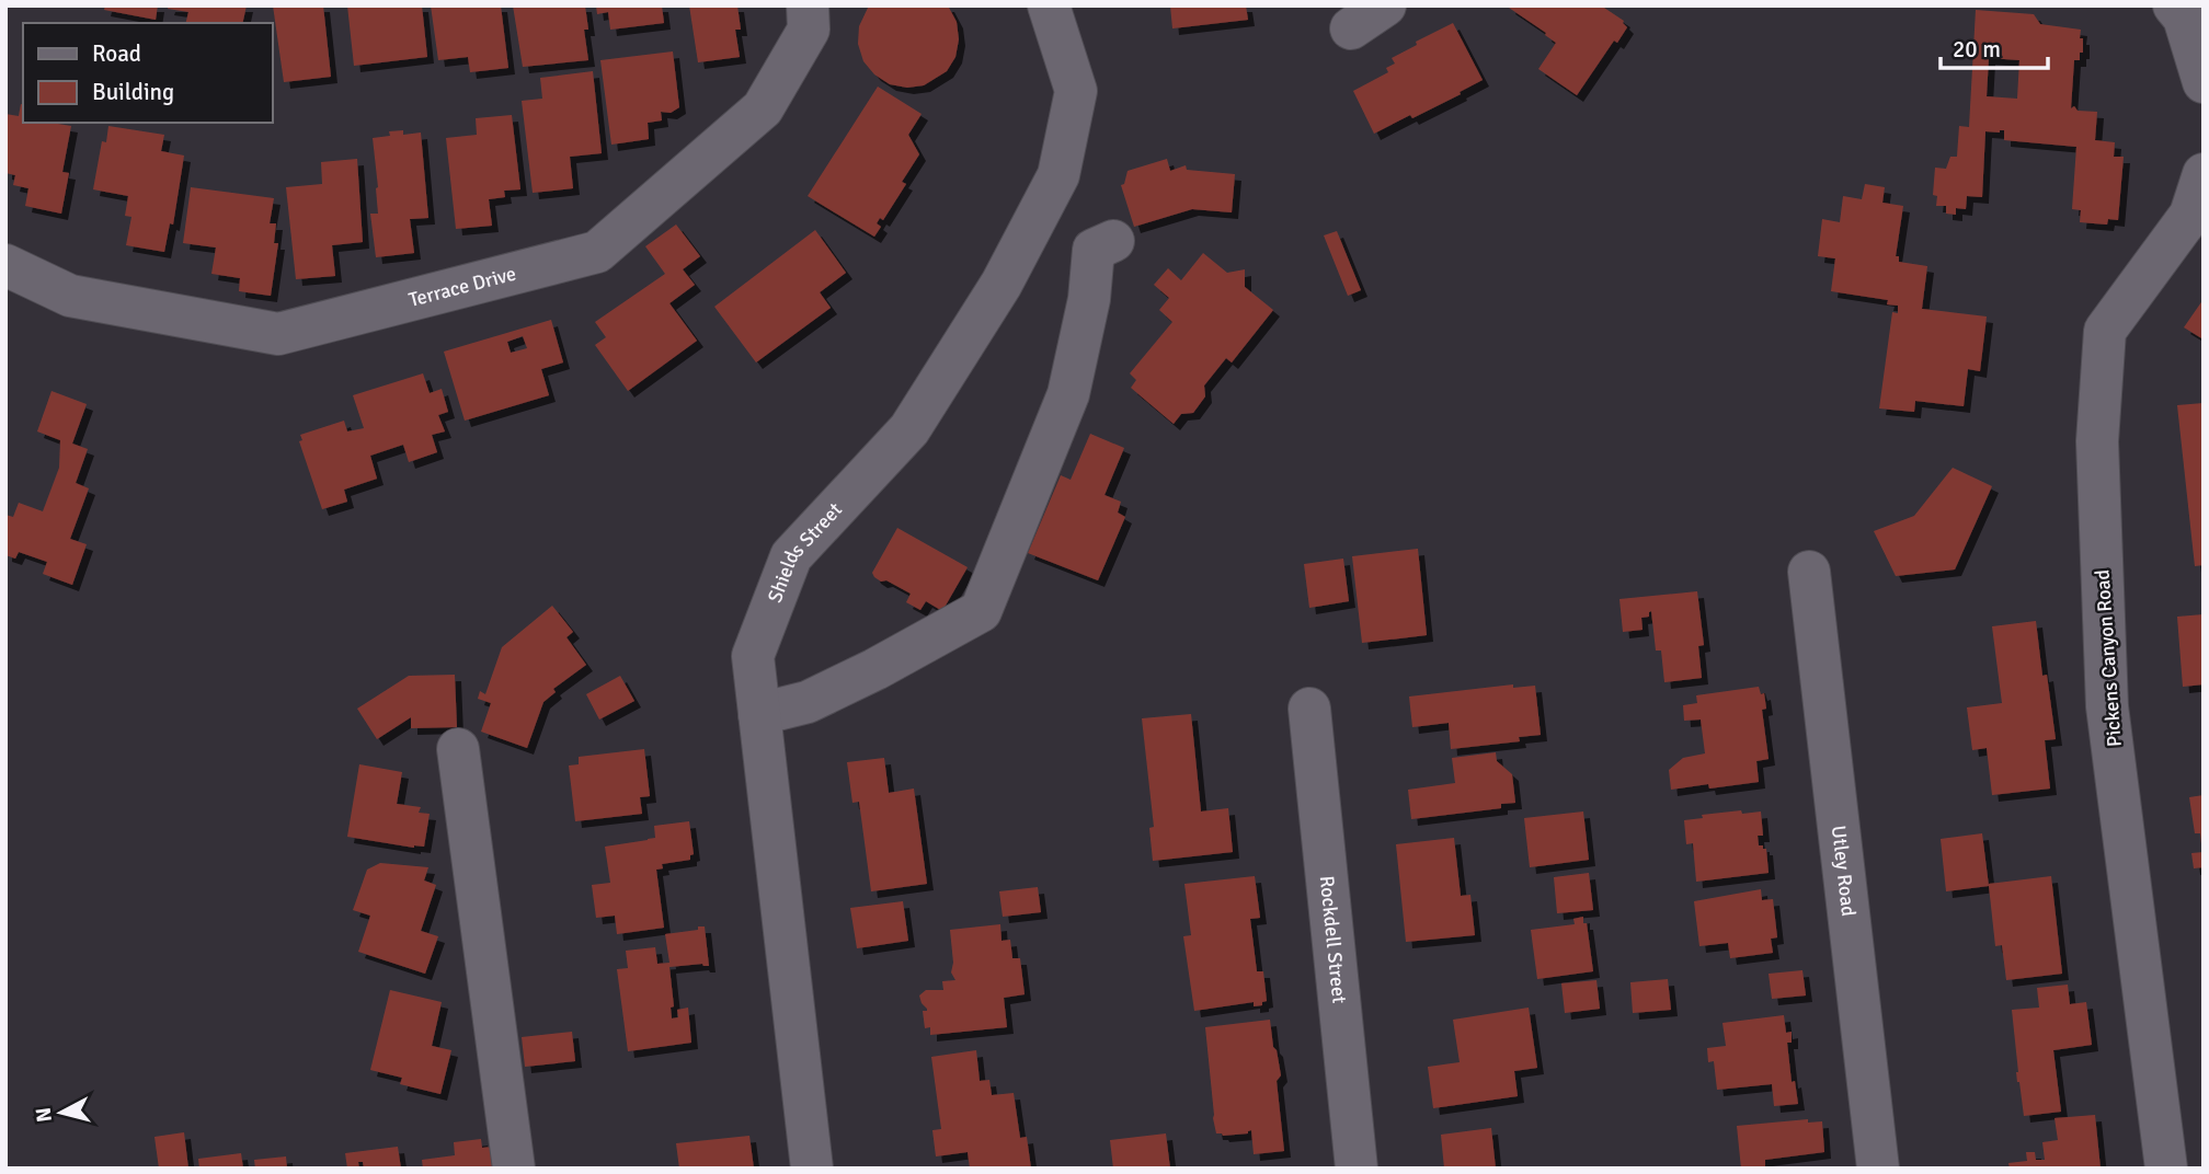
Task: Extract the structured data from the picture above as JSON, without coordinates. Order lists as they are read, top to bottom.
{
  "streets": {
    "street": [
      "Terrace Drive",
      "Shields Street",
      "Pickens Canyon Road",
      "Utley Road",
      "Rockdell Street"
    ]
  },
  "legend": ["Road", "Building"],
  "scale_bar": "20 m",
  "north": "left"
}
